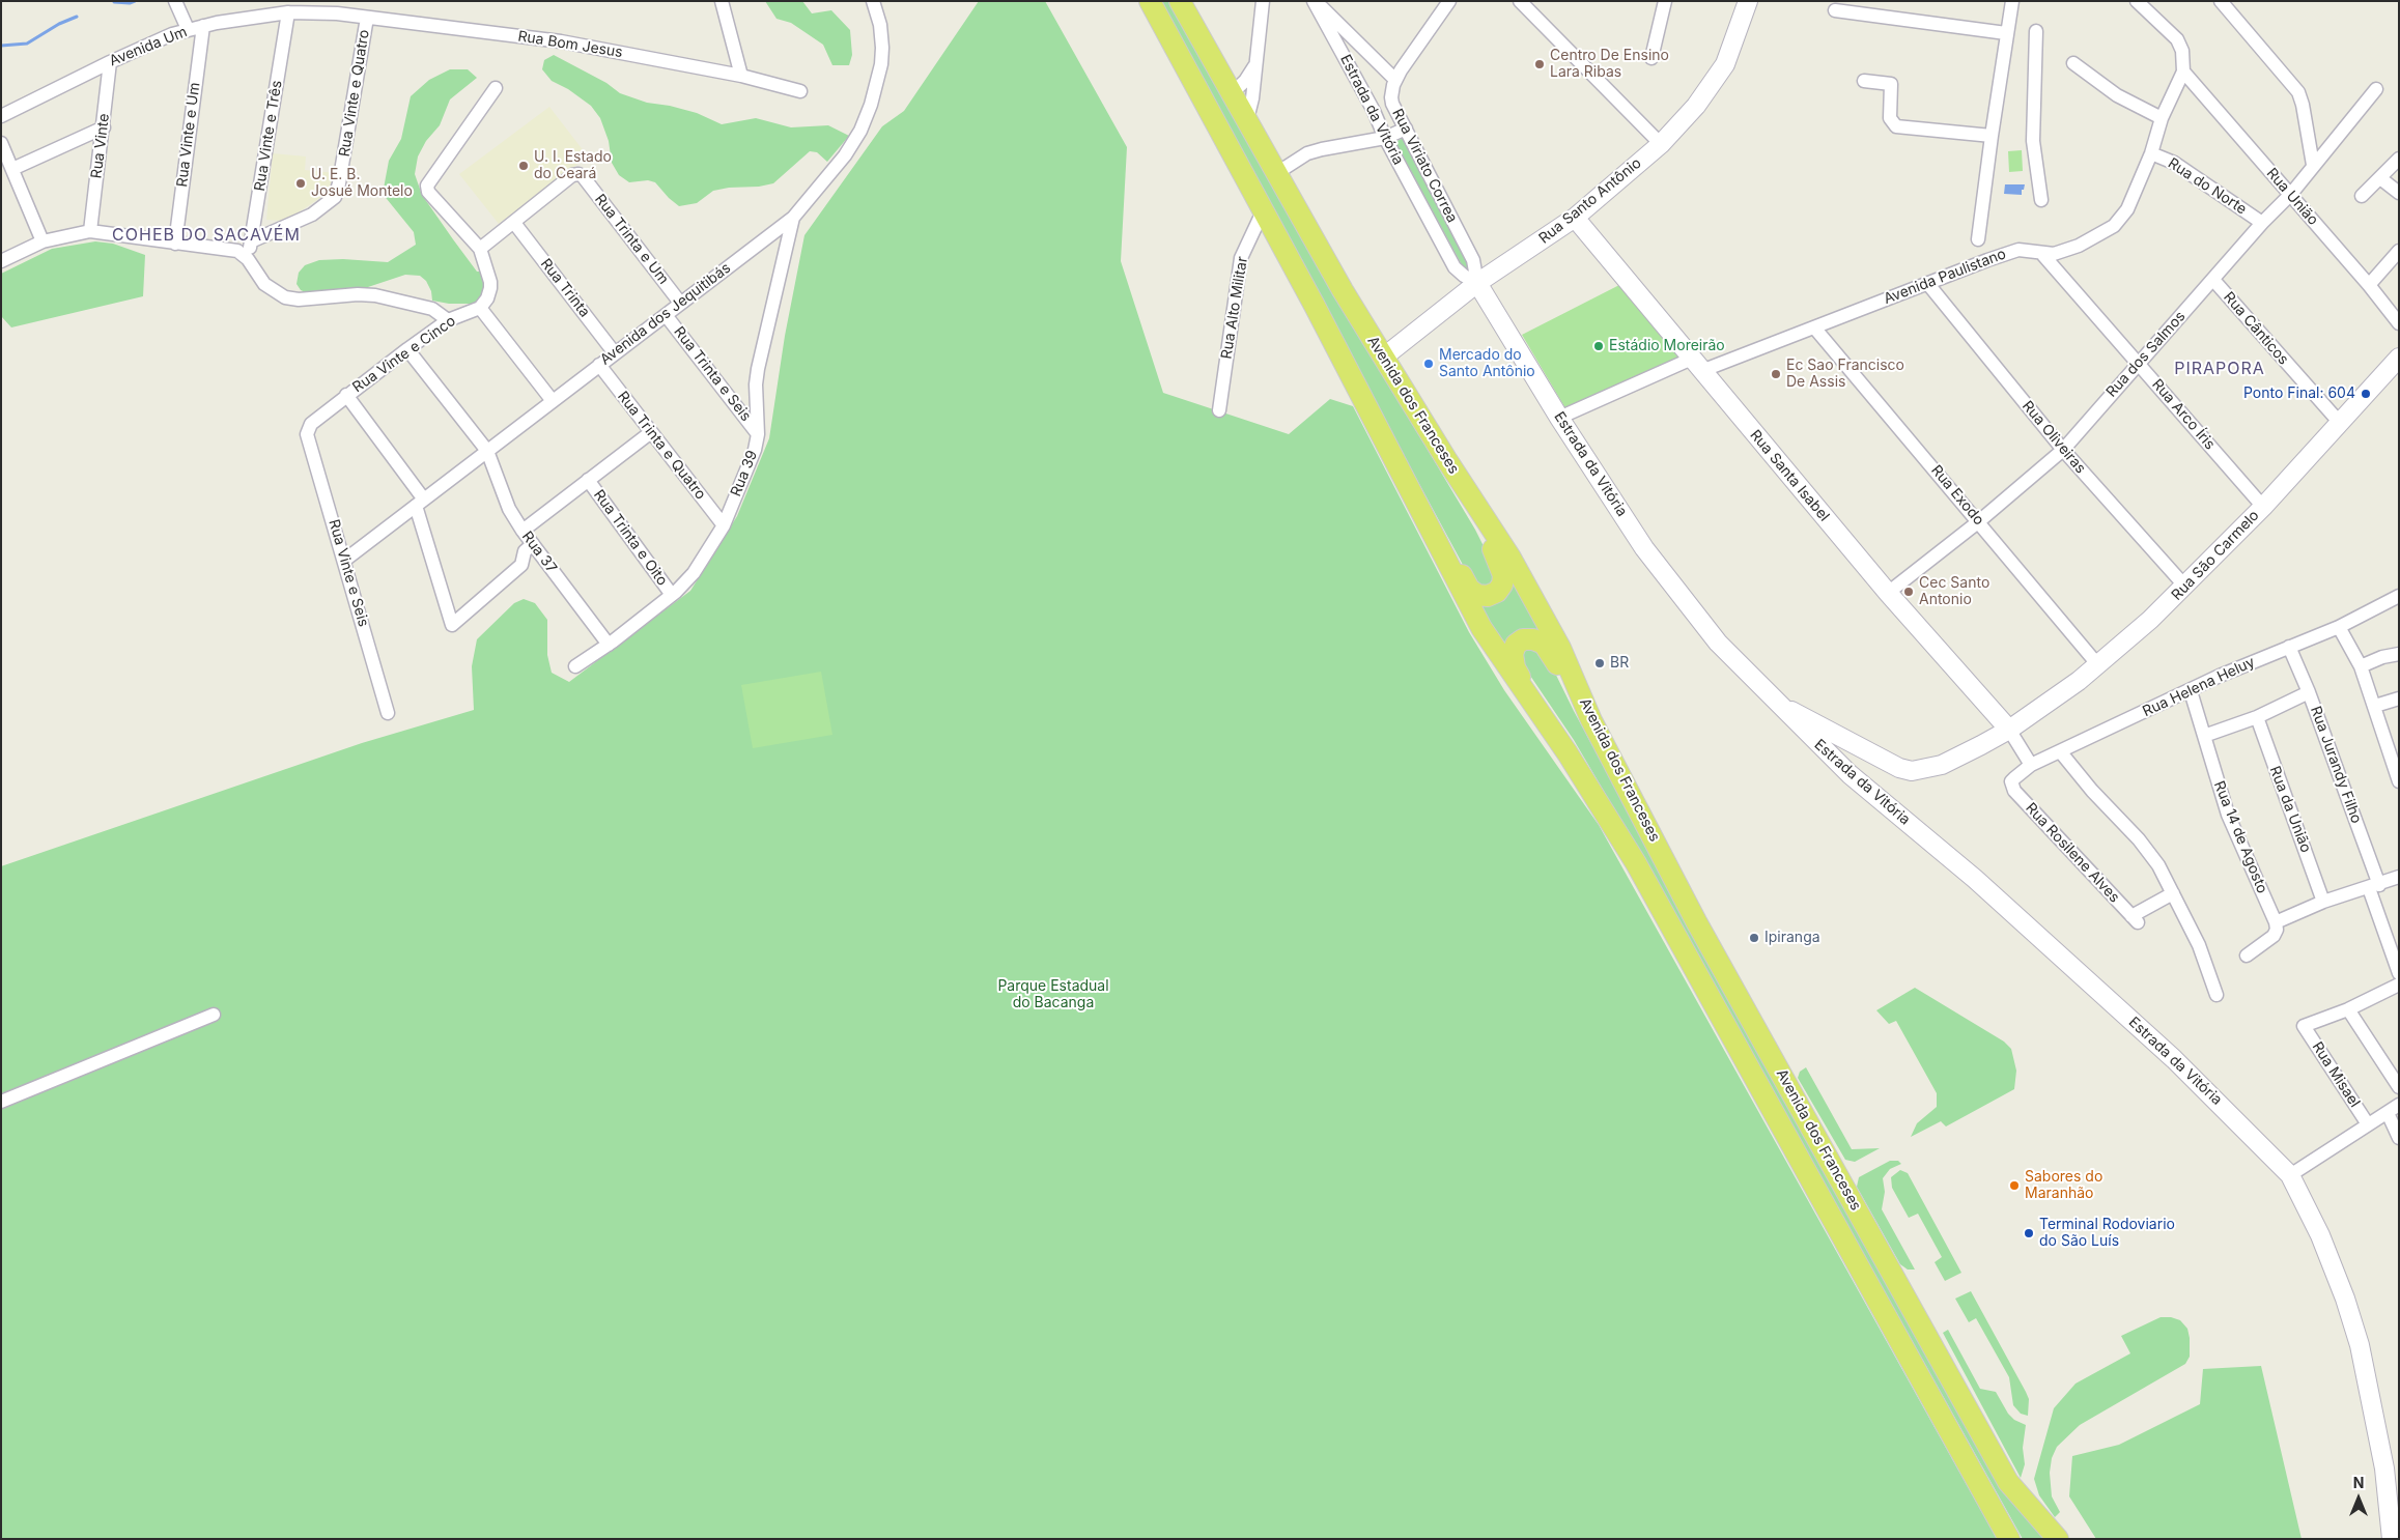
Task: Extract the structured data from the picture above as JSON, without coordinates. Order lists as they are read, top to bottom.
{
  "streets": {
    "main road": ["Avenida dos Franceses"],
    "street": [
      "Rua Bom Jesus",
      "Avenida Um",
      "Rua Vinte e Quatro",
      "Estrada da Vitória",
      "Rua Vinte e Um",
      "Rua Vinte e Três",
      "Rua Vinte",
      "Rua Viriato Correa",
      "Rua do Norte",
      "Rua União",
      "Rua Santo Antônio",
      "Rua Trinta e Um",
      "Avenida Paulistano",
      "Rua Trinta",
      "Rua Alto Militar",
      "Avenida dos Jequitibás",
      "Rua Cânticos",
      "Rua Vinte e Cinco",
      "Rua dos Salmos",
      "Rua Trinta e Seis",
      "Rua Arco Íris",
      "Rua Oliveiras",
      "Rua Trinta e Quatro",
      "Rua 39",
      "Rua Santa Isabel",
      "Rua Exodo",
      "Rua Trinta e Oito",
      "Rua 37",
      "Rua São Carmelo",
      "Rua Vinte e Seis",
      "Rua Helena Heluy",
      "Rua Jurandy Filho",
      "Rua da União",
      "Rua 14 de Agosto",
      "Rua Rosilene Alves",
      "Rua Misael"
    ]
  },
  "crossings": [
    ["Rua Bom Jesus", "Avenida Um"],
    ["Rua Bom Jesus", "Rua Vinte e Quatro"],
    ["Avenida Um", "Rua Vinte e Um"],
    ["Avenida Um", "Rua Vinte e Três"],
    ["Avenida Um", "Rua Vinte"],
    ["Rua Vinte e Quatro", "Rua Vinte e Três"],
    ["Estrada da Vitória", "Rua Viriato Correa"],
    ["Estrada da Vitória", "Rua Santo Antônio"],
    ["Estrada da Vitória", "Avenida Paulistano"],
    ["Estrada da Vitória", "Rua São Carmelo"],
    ["Rua Viriato Correa", "Rua Santo Antônio"],
    ["Rua do Norte", "Avenida Paulistano"],
    ["Rua do Norte", "Rua dos Salmos"],
    ["Rua União", "Avenida Paulistano"],
    ["Rua União", "Rua dos Salmos"],
    ["Rua Santo Antônio", "Avenida dos Franceses"],
    ["Rua Santo Antônio", "Rua Santa Isabel"],
    ["Rua Trinta e Um", "Rua Trinta"],
    ["Rua Trinta e Um", "Avenida dos Jequitibás"],
    ["Avenida Paulistano", "Rua Arco Íris"],
    ["Avenida Paulistano", "Rua Oliveiras"],
    ["Avenida Paulistano", "Rua Santa Isabel"],
    ["Avenida Paulistano", "Rua Exodo"],
    ["Rua Trinta", "Avenida dos Jequitibás"],
    ["Rua Alto Militar", "Avenida dos Franceses"],
    ["Avenida dos Jequitibás", "Rua Trinta e Seis"],
    ["Avenida dos Jequitibás", "Rua Trinta e Quatro"],
    ["Avenida dos Jequitibás", "Rua 39"],
    ["Avenida dos Jequitibás", "Rua 37"],
    ["Avenida dos Jequitibás", "Rua Vinte e Seis"],
    ["Rua Cânticos", "Rua dos Salmos"],
    ["Rua Cânticos", "Rua São Carmelo"],
    ["Rua Vinte e Cinco", "Rua 37"],
    ["Rua Vinte e Cinco", "Rua Vinte e Seis"],
    ["Rua dos Salmos", "Rua Arco Íris"],
    ["Rua dos Salmos", "Rua Oliveiras"],
    ["Rua dos Salmos", "Rua Santa Isabel"],
    ["Rua dos Salmos", "Rua Exodo"],
    ["Rua Trinta e Seis", "Rua 39"],
    ["Rua Arco Íris", "Rua São Carmelo"],
    ["Rua Oliveiras", "Rua São Carmelo"],
    ["Rua Trinta e Quatro", "Rua 39"],
    ["Rua Trinta e Quatro", "Rua Trinta e Oito"],
    ["Rua 39", "Rua Trinta e Oito"],
    ["Rua 39", "Rua 37"],
    ["Rua Santa Isabel", "Rua São Carmelo"],
    ["Rua Exodo", "Rua São Carmelo"],
    ["Rua Trinta e Oito", "Rua 37"],
    ["Rua Helena Heluy", "Rua Jurandy Filho"],
    ["Rua Helena Heluy", "Rua 14 de Agosto"],
    ["Rua Helena Heluy", "Rua Rosilene Alves"]
  ],
  "districts": ["COHEB DO SACAVÉM", "PIRAPORA"],
  "parks": ["Parque Estadual do Bacanga"],
  "places": [
    "Centro De Ensino Lara Ribas",
    "U. I. Estado do Ceará",
    "U. E. B. Josué Montelo",
    "Estádio Moreirão",
    "Mercado do Santo Antônio",
    "Ec Sao Francisco De Assis",
    "Ponto Final: 604",
    "Cec Santo Antonio",
    "BR",
    "Ipiranga",
    "Sabores do Maranhão",
    "Terminal Rodoviario do São Luís"
  ],
  "north": "top"
}
